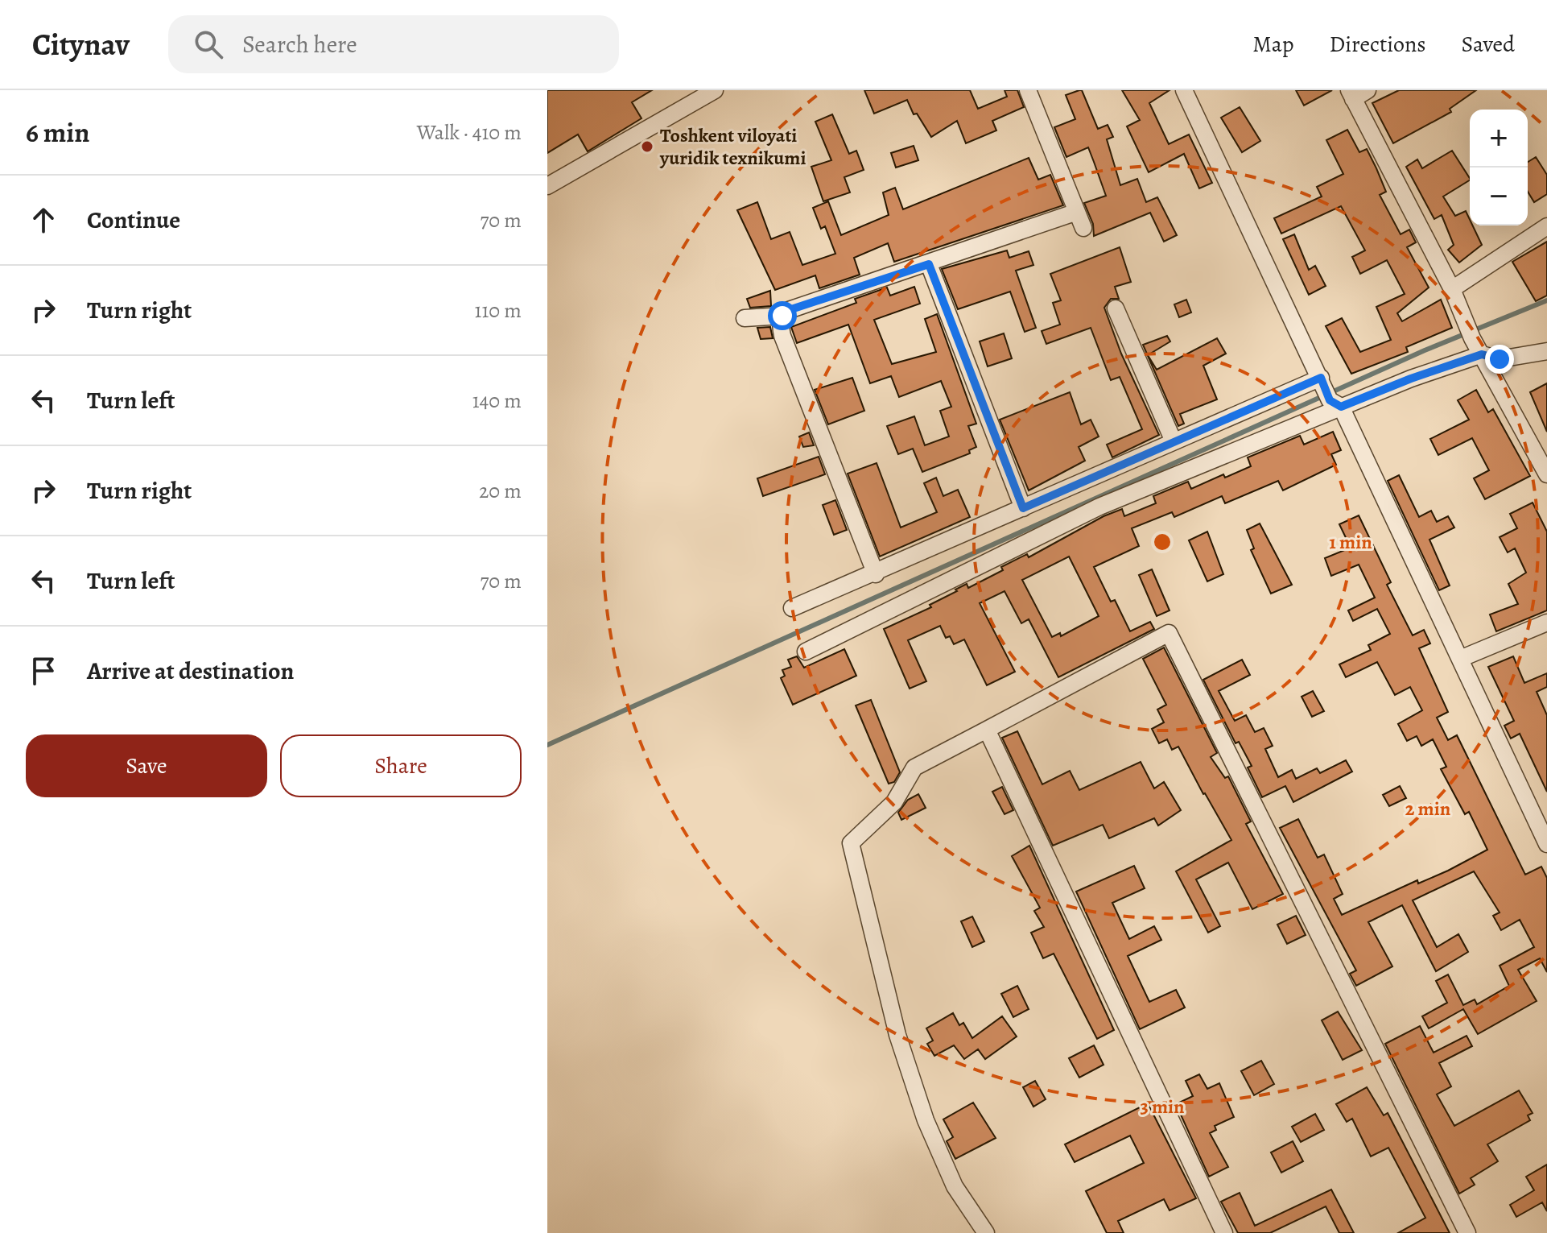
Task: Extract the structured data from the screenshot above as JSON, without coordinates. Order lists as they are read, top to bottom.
{
  "places": ["Toshkent viloyati yuridik texnikumi"],
  "page": {
    "header": "Citynav",
    "search": "Search here",
    "nav": ["Map", "Directions", "Saved"],
    "heading": ["6 min", "Walk · 410 m"],
    "map_buttons": ["+", "−"],
    "list": [
      ["Continue", "70 m"],
      ["Turn right", "110 m"],
      ["Turn left", "140 m"],
      ["Turn right", "20 m"],
      ["Turn left", "70 m"],
      "Arrive at destination"
    ],
    "buttons": ["Save", "Share"]
  },
  "rings": ["1 min", "2 min", "3 min"]
}
